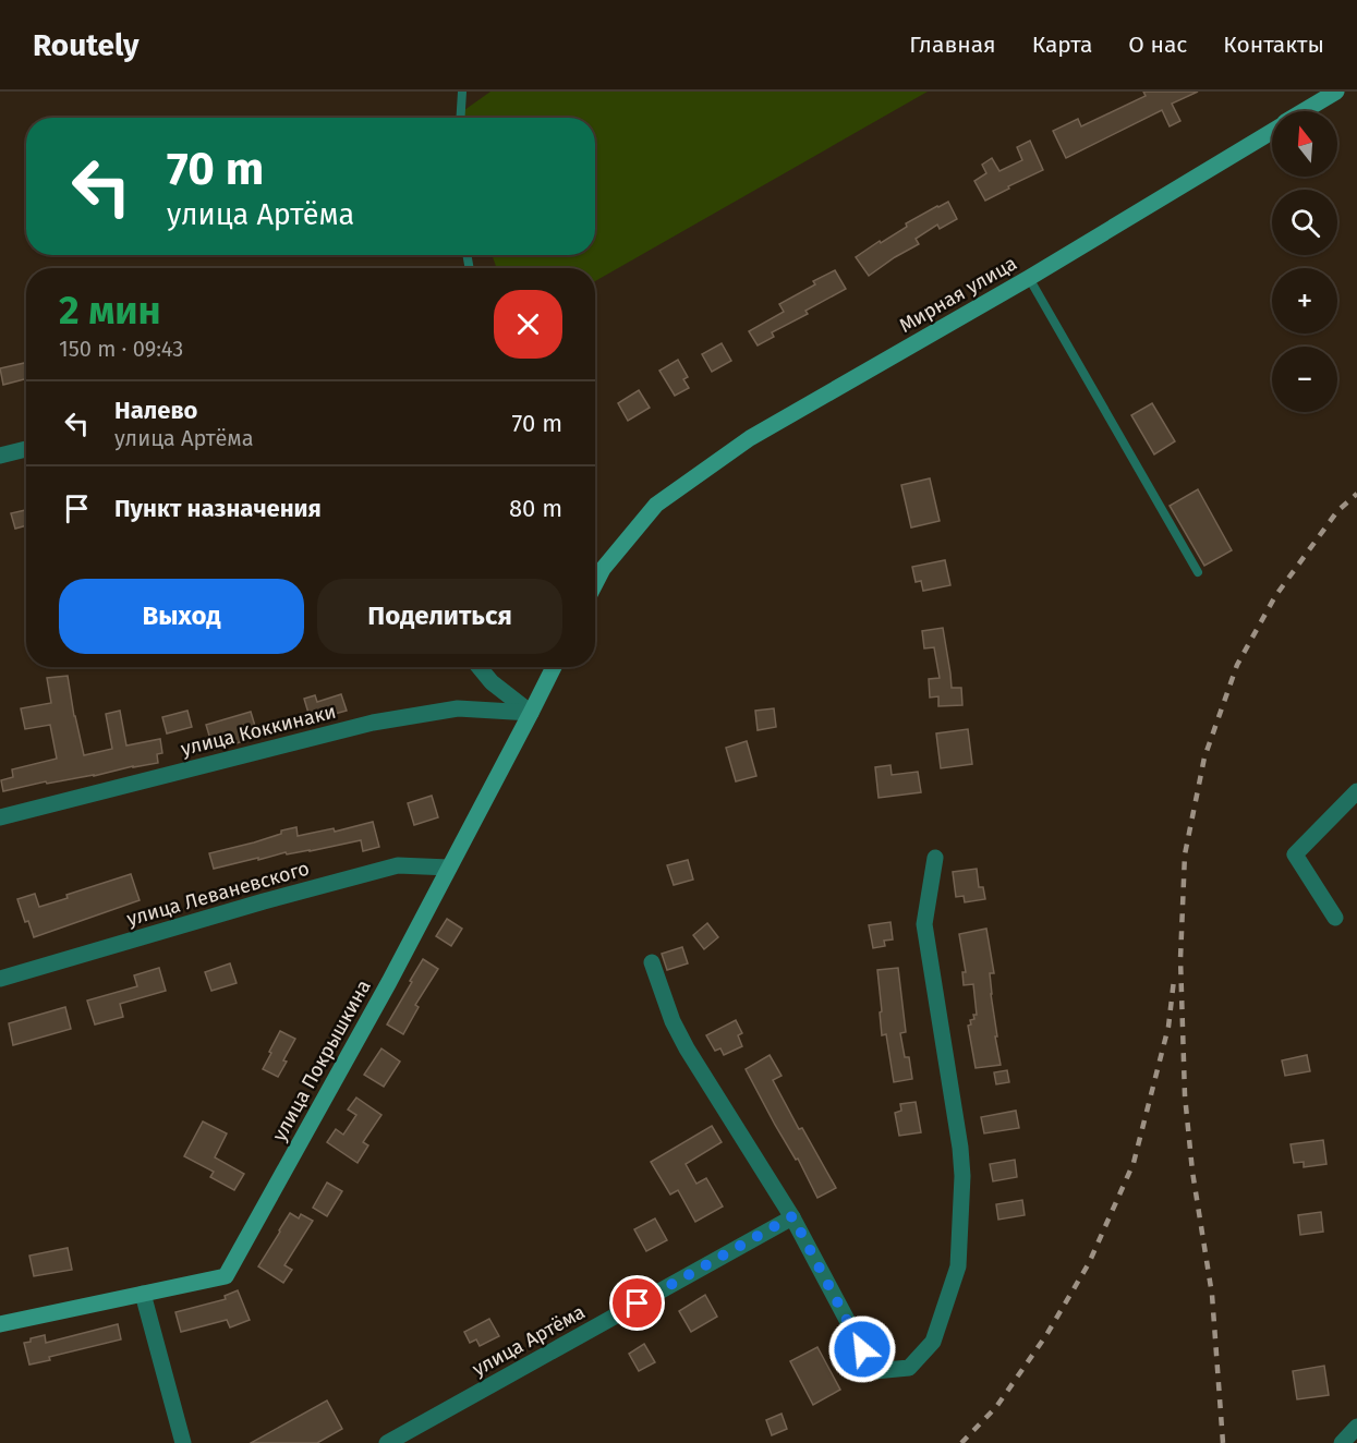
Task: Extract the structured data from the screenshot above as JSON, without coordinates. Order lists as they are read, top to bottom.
{
  "streets": {
    "street": [
      "Мирная улица",
      "улица Коккинаки",
      "улица Леваневского",
      "улица Покрышкина",
      "улица Артёма"
    ]
  },
  "crossings": [
    ["улица Коккинаки", "улица Покрышкина"],
    ["улица Леваневского", "улица Покрышкина"]
  ],
  "north": "top",
  "page": {
    "header": "Routely",
    "nav": [
      "Главная",
      "Карта",
      "О нас",
      "Контакты"
    ],
    "map_buttons": ["+", "−"],
    "turn": ["70 m", "улица Артёма"],
    "heading": ["2 мин", "150 m · 09:43"],
    "list": [
      {
        "name": "Налево",
        "note": "улица Артёма",
        "value": "70 m"
      },
      {
        "name": "Пункт назначения",
        "value": "80 m"
      }
    ],
    "buttons": ["Выход", "Поделиться"]
  }
}
